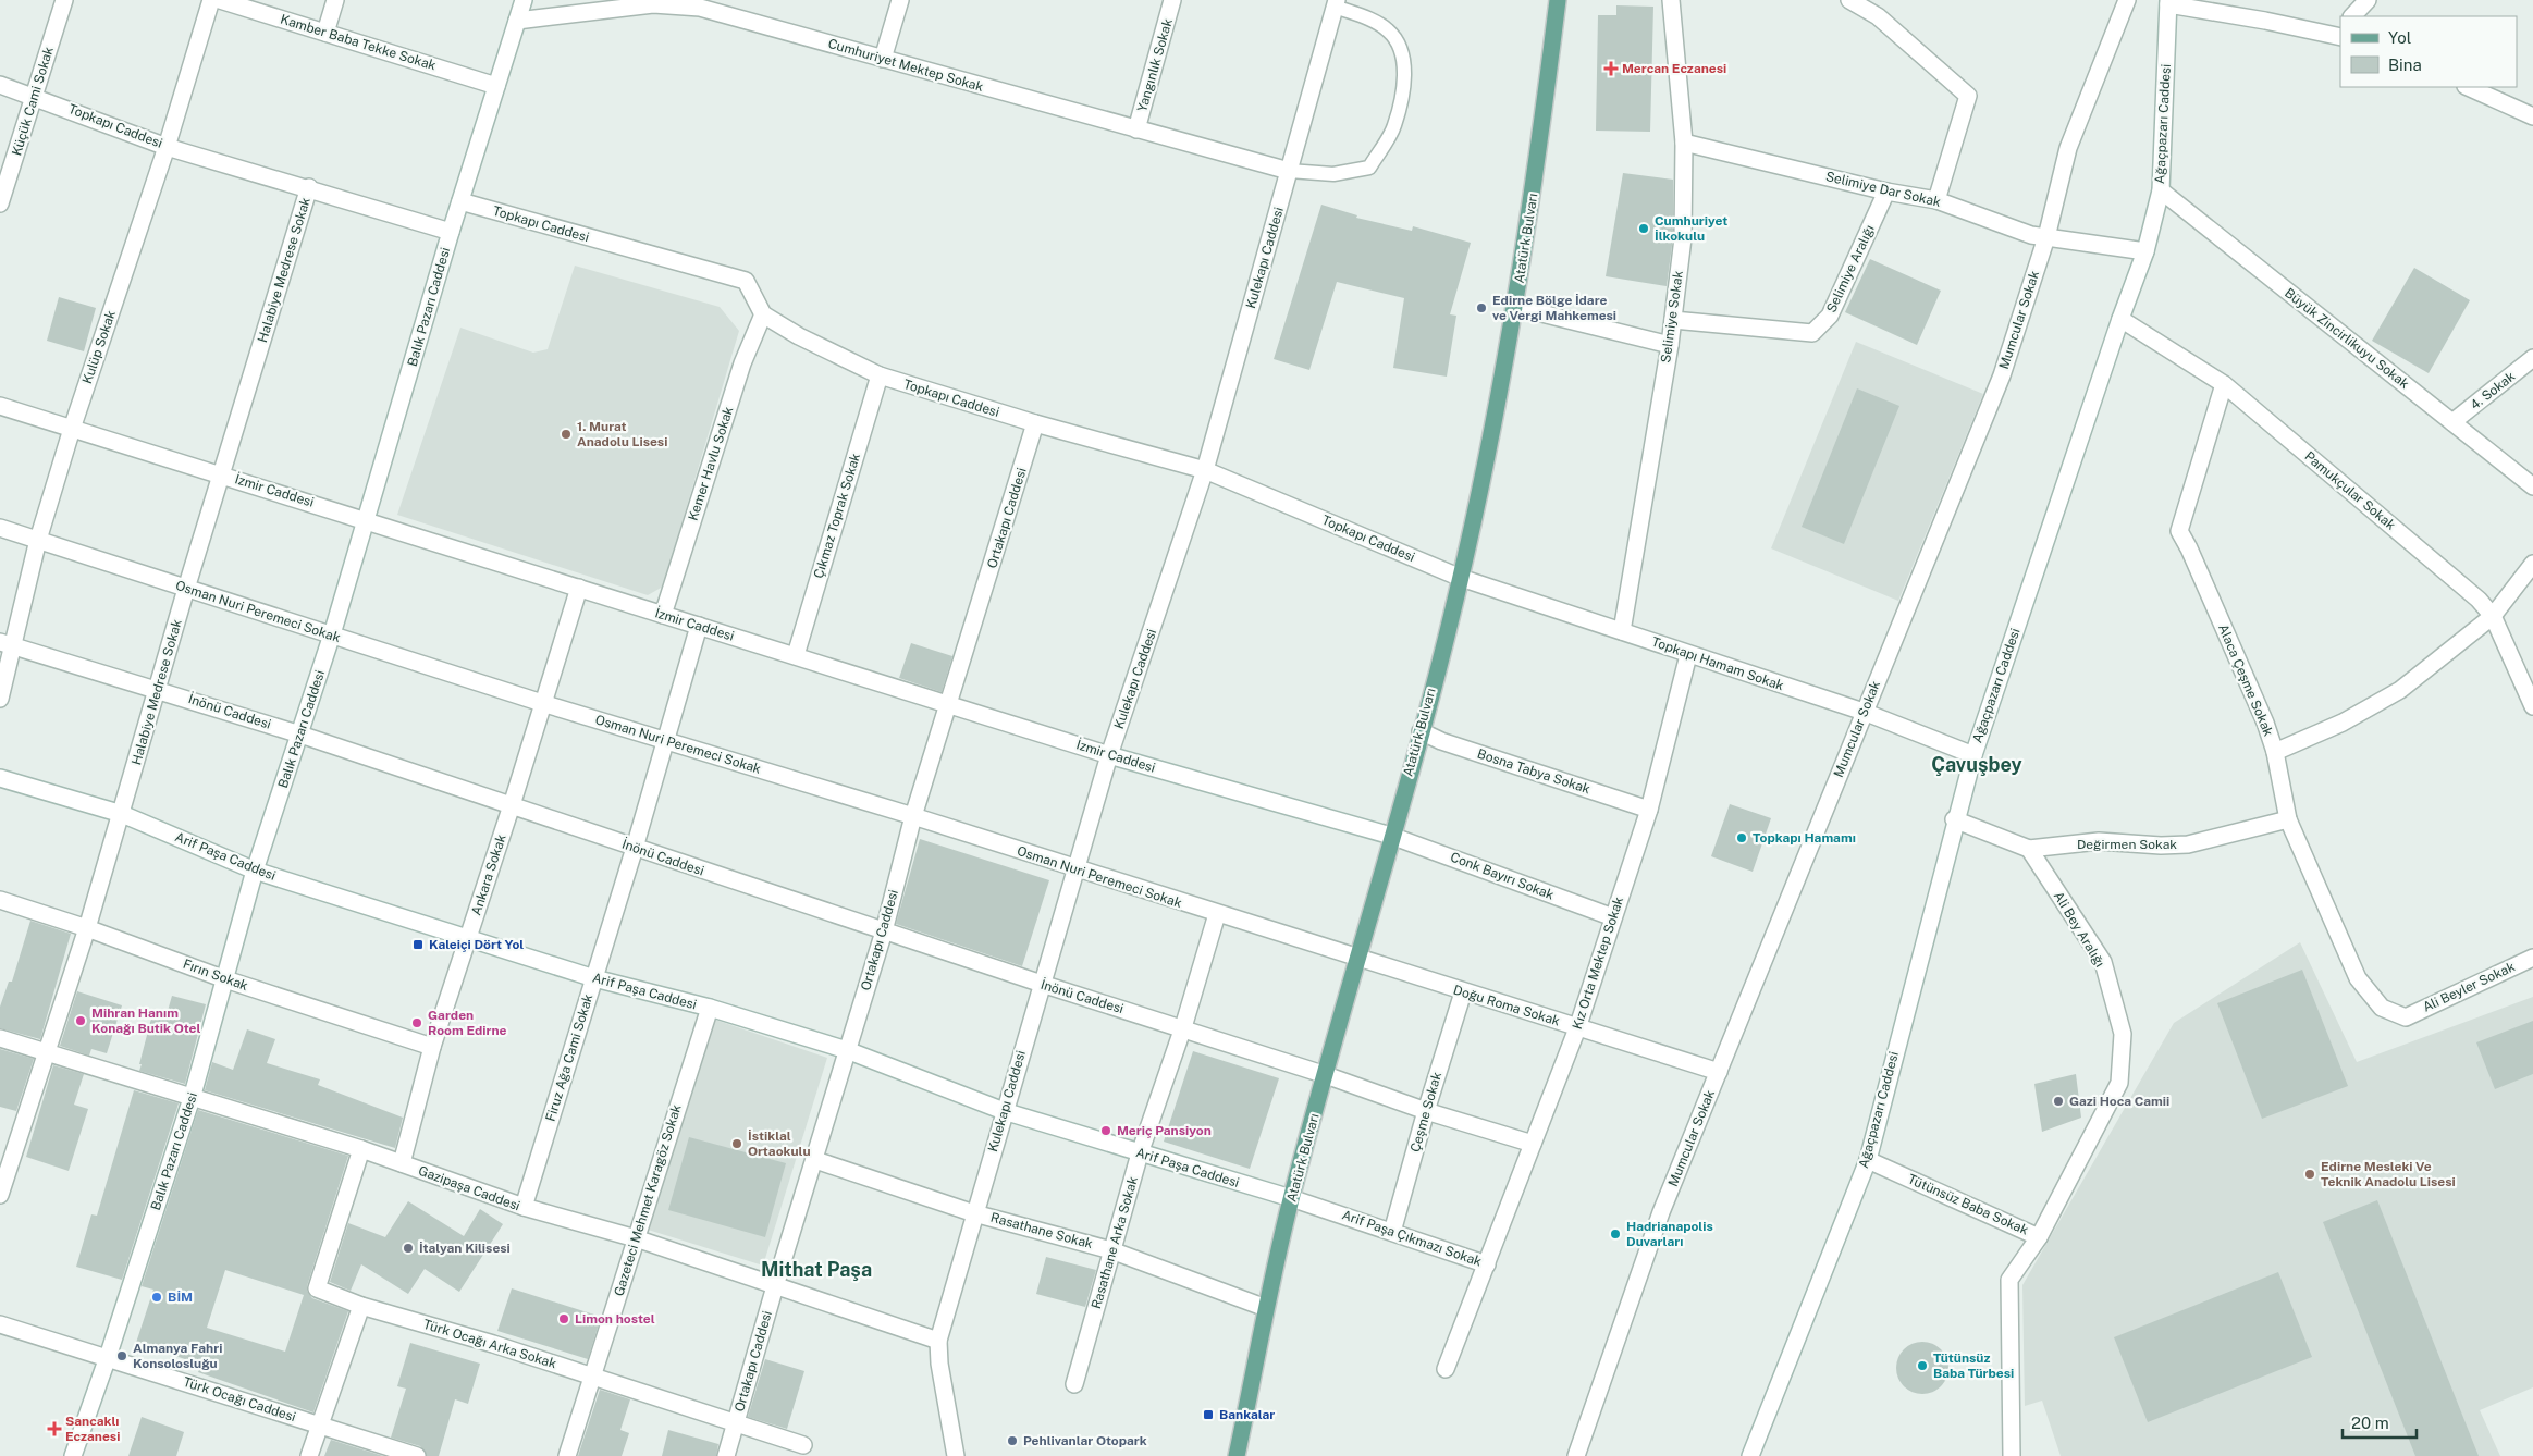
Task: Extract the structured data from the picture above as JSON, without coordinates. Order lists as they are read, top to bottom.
{
  "streets": {
    "main road": ["Atatürk Bulvarı"],
    "street": [
      "Kamber Baba Tekke Sokak",
      "Cumhuriyet Mektep Sokak",
      "Yangınlık Sokak",
      "Küçük Cami Sokak",
      "Ağaçpazarı Caddesi",
      "Topkapı Caddesi",
      "Selimiye Dar Sokak",
      "Kulekapı Caddesi",
      "Selimiye Aralığı",
      "Halabiye Medrese Sokak",
      "Balık Pazarı Caddesi",
      "Selimiye Sokak",
      "Mumcular Sokak",
      "Büyük Zincirlikuyu Sokak",
      "Kulüp Sokak",
      "4. Sokak",
      "Kemer Havlu Sokak",
      "İzmir Caddesi",
      "Pamukçular Sokak",
      "Çıkmaz Toprak Sokak",
      "Ortakapı Caddesi",
      "Osman Nuri Peremeci Sokak",
      "Topkapı Hamam Sokak",
      "Alaca Çeşme Sokak",
      "İnönü Caddesi",
      "Bosna Tabya Sokak",
      "Değirmen Sokak",
      "Arif Paşa Caddesi",
      "Ankara Sokak",
      "Conk Bayırı Sokak",
      "Ali Bey Aralığı",
      "Kız Orta Mektep Sokak",
      "Fırın Sokak",
      "Ali Beyler Sokak",
      "Doğu Roma Sokak",
      "Firuz Ağa Cami Sokak",
      "Çeşme Sokak",
      "Gazipaşa Caddesi",
      "Gazeteci Mehmet Karagöz Sokak",
      "Tütünsüz Baba Sokak",
      "Rasathane Sokak",
      "Arif Paşa Çıkmazı Sokak",
      "Rasathane Arka Sokak",
      "Türk Ocağı Arka Sokak",
      "Türk Ocağı Caddesi"
    ]
  },
  "crossings": [
    ["Kamber Baba Tekke Sokak", "Balık Pazarı Caddesi"],
    ["Cumhuriyet Mektep Sokak", "Yangınlık Sokak"],
    ["Cumhuriyet Mektep Sokak", "Kulekapı Caddesi"],
    ["Cumhuriyet Mektep Sokak", "Balık Pazarı Caddesi"],
    ["Küçük Cami Sokak", "Topkapı Caddesi"],
    ["Ağaçpazarı Caddesi", "Selimiye Dar Sokak"],
    ["Ağaçpazarı Caddesi", "Büyük Zincirlikuyu Sokak"],
    ["Ağaçpazarı Caddesi", "Pamukçular Sokak"],
    ["Ağaçpazarı Caddesi", "Topkapı Hamam Sokak"],
    ["Ağaçpazarı Caddesi", "Tütünsüz Baba Sokak"],
    ["Topkapı Caddesi", "Atatürk Bulvarı"],
    ["Topkapı Caddesi", "Kulekapı Caddesi"],
    ["Topkapı Caddesi", "Halabiye Medrese Sokak"],
    ["Topkapı Caddesi", "Balık Pazarı Caddesi"],
    ["Topkapı Caddesi", "Kulüp Sokak"],
    ["Topkapı Caddesi", "Kemer Havlu Sokak"],
    ["Topkapı Caddesi", "Çıkmaz Toprak Sokak"],
    ["Topkapı Caddesi", "Ortakapı Caddesi"],
    ["Topkapı Caddesi", "Topkapı Hamam Sokak"],
    ["Selimiye Dar Sokak", "Selimiye Aralığı"],
    ["Selimiye Dar Sokak", "Selimiye Sokak"],
    ["Selimiye Dar Sokak", "Mumcular Sokak"],
    ["Atatürk Bulvarı", "İzmir Caddesi"],
    ["Atatürk Bulvarı", "Osman Nuri Peremeci Sokak"],
    ["Atatürk Bulvarı", "Topkapı Hamam Sokak"],
    ["Atatürk Bulvarı", "İnönü Caddesi"],
    ["Atatürk Bulvarı", "Bosna Tabya Sokak"],
    ["Atatürk Bulvarı", "Arif Paşa Caddesi"],
    ["Atatürk Bulvarı", "Conk Bayırı Sokak"],
    ["Atatürk Bulvarı", "Doğu Roma Sokak"],
    ["Atatürk Bulvarı", "Rasathane Sokak"],
    ["Atatürk Bulvarı", "Arif Paşa Çıkmazı Sokak"],
    ["Kulekapı Caddesi", "İzmir Caddesi"],
    ["Kulekapı Caddesi", "Osman Nuri Peremeci Sokak"],
    ["Kulekapı Caddesi", "İnönü Caddesi"],
    ["Kulekapı Caddesi", "Arif Paşa Caddesi"],
    ["Kulekapı Caddesi", "Gazipaşa Caddesi"],
    ["Kulekapı Caddesi", "Rasathane Sokak"],
    ["Selimiye Aralığı", "Selimiye Sokak"],
    ["Halabiye Medrese Sokak", "İzmir Caddesi"],
    ["Halabiye Medrese Sokak", "Osman Nuri Peremeci Sokak"],
    ["Halabiye Medrese Sokak", "İnönü Caddesi"],
    ["Halabiye Medrese Sokak", "Arif Paşa Caddesi"],
    ["Halabiye Medrese Sokak", "Fırın Sokak"],
    ["Halabiye Medrese Sokak", "Gazipaşa Caddesi"],
    ["Balık Pazarı Caddesi", "İzmir Caddesi"],
    ["Balık Pazarı Caddesi", "Osman Nuri Peremeci Sokak"],
    ["Balık Pazarı Caddesi", "İnönü Caddesi"],
    ["Balık Pazarı Caddesi", "Arif Paşa Caddesi"],
    ["Balık Pazarı Caddesi", "Fırın Sokak"],
    ["Balık Pazarı Caddesi", "Gazipaşa Caddesi"],
    ["Balık Pazarı Caddesi", "Türk Ocağı Caddesi"],
    ["Selimiye Sokak", "Topkapı Hamam Sokak"],
    ["Mumcular Sokak", "Topkapı Hamam Sokak"],
    ["Mumcular Sokak", "Doğu Roma Sokak"],
    ["Büyük Zincirlikuyu Sokak", "4. Sokak"],
    ["Kulüp Sokak", "İzmir Caddesi"],
    ["Kulüp Sokak", "Osman Nuri Peremeci Sokak"],
    ["Kulüp Sokak", "İnönü Caddesi"],
    ["Kemer Havlu Sokak", "İzmir Caddesi"],
    ["İzmir Caddesi", "Çıkmaz Toprak Sokak"],
    ["İzmir Caddesi", "Ortakapı Caddesi"],
    ["İzmir Caddesi", "Ankara Sokak"],
    ["İzmir Caddesi", "Conk Bayırı Sokak"],
    ["İzmir Caddesi", "Firuz Ağa Cami Sokak"],
    ["Pamukçular Sokak", "Alaca Çeşme Sokak"],
    ["Ortakapı Caddesi", "Osman Nuri Peremeci Sokak"],
    ["Ortakapı Caddesi", "İnönü Caddesi"],
    ["Ortakapı Caddesi", "Arif Paşa Caddesi"],
    ["Ortakapı Caddesi", "Gazipaşa Caddesi"],
    ["Ortakapı Caddesi", "Rasathane Sokak"],
    ["Ortakapı Caddesi", "Türk Ocağı Arka Sokak"],
    ["Osman Nuri Peremeci Sokak", "Ankara Sokak"],
    ["Osman Nuri Peremeci Sokak", "Doğu Roma Sokak"],
    ["Osman Nuri Peremeci Sokak", "Firuz Ağa Cami Sokak"],
    ["Osman Nuri Peremeci Sokak", "Rasathane Arka Sokak"],
    ["Topkapı Hamam Sokak", "Kız Orta Mektep Sokak"],
    ["Alaca Çeşme Sokak", "Değirmen Sokak"],
    ["Alaca Çeşme Sokak", "Ali Beyler Sokak"],
    ["İnönü Caddesi", "Ankara Sokak"],
    ["İnönü Caddesi", "Kız Orta Mektep Sokak"],
    ["İnönü Caddesi", "Firuz Ağa Cami Sokak"],
    ["İnönü Caddesi", "Çeşme Sokak"],
    ["İnönü Caddesi", "Rasathane Arka Sokak"],
    ["Bosna Tabya Sokak", "Kız Orta Mektep Sokak"],
    ["Değirmen Sokak", "Ali Bey Aralığı"],
    ["Arif Paşa Caddesi", "Ankara Sokak"],
    ["Arif Paşa Caddesi", "Firuz Ağa Cami Sokak"],
    ["Arif Paşa Caddesi", "Gazeteci Mehmet Karagöz Sokak"],
    ["Arif Paşa Caddesi", "Arif Paşa Çıkmazı Sokak"],
    ["Arif Paşa Caddesi", "Rasathane Arka Sokak"],
    ["Ankara Sokak", "Fırın Sokak"],
    ["Ankara Sokak", "Gazipaşa Caddesi"],
    ["Conk Bayırı Sokak", "Kız Orta Mektep Sokak"],
    ["Ali Bey Aralığı", "Tütünsüz Baba Sokak"],
    ["Kız Orta Mektep Sokak", "Doğu Roma Sokak"],
    ["Kız Orta Mektep Sokak", "Arif Paşa Çıkmazı Sokak"],
    ["Doğu Roma Sokak", "Çeşme Sokak"],
    ["Firuz Ağa Cami Sokak", "Gazipaşa Caddesi"],
    ["Çeşme Sokak", "Arif Paşa Çıkmazı Sokak"],
    ["Gazipaşa Caddesi", "Gazeteci Mehmet Karagöz Sokak"],
    ["Gazipaşa Caddesi", "Türk Ocağı Arka Sokak"],
    ["Gazeteci Mehmet Karagöz Sokak", "Türk Ocağı Arka Sokak"],
    ["Rasathane Sokak", "Rasathane Arka Sokak"]
  ],
  "districts": ["Çavuşbey", "Mithat Paşa"],
  "places": {
    "health": ["Mercan Eczanesi", "Sancaklı Eczanesi"],
    "other": [
      "Cumhuriyet İlkokulu",
      "Edirne Bölge İdare ve Vergi Mahkemesi",
      "1. Murat Anadolu Lisesi",
      "Topkapı Hamamı",
      "Mihran Hanım Konağı Butik Otel",
      "Garden Room Edirne",
      "Gazi Hoca Camii",
      "Meriç Pansiyon",
      "İstiklal Ortaokulu",
      "Edirne Mesleki Ve Teknik Anadolu Lisesi",
      "Hadrianapolis Duvarları",
      "İtalyan Kilisesi",
      "BİM",
      "Limon hostel",
      "Almanya Fahri Konsolosluğu",
      "Tütünsüz Baba Türbesi",
      "Pehlivanlar Otopark"
    ],
    "transit": ["Kaleiçi Dört Yol", "Bankalar"]
  },
  "legend": ["Yol", "Bina"],
  "scale_bar": "20 m"
}
